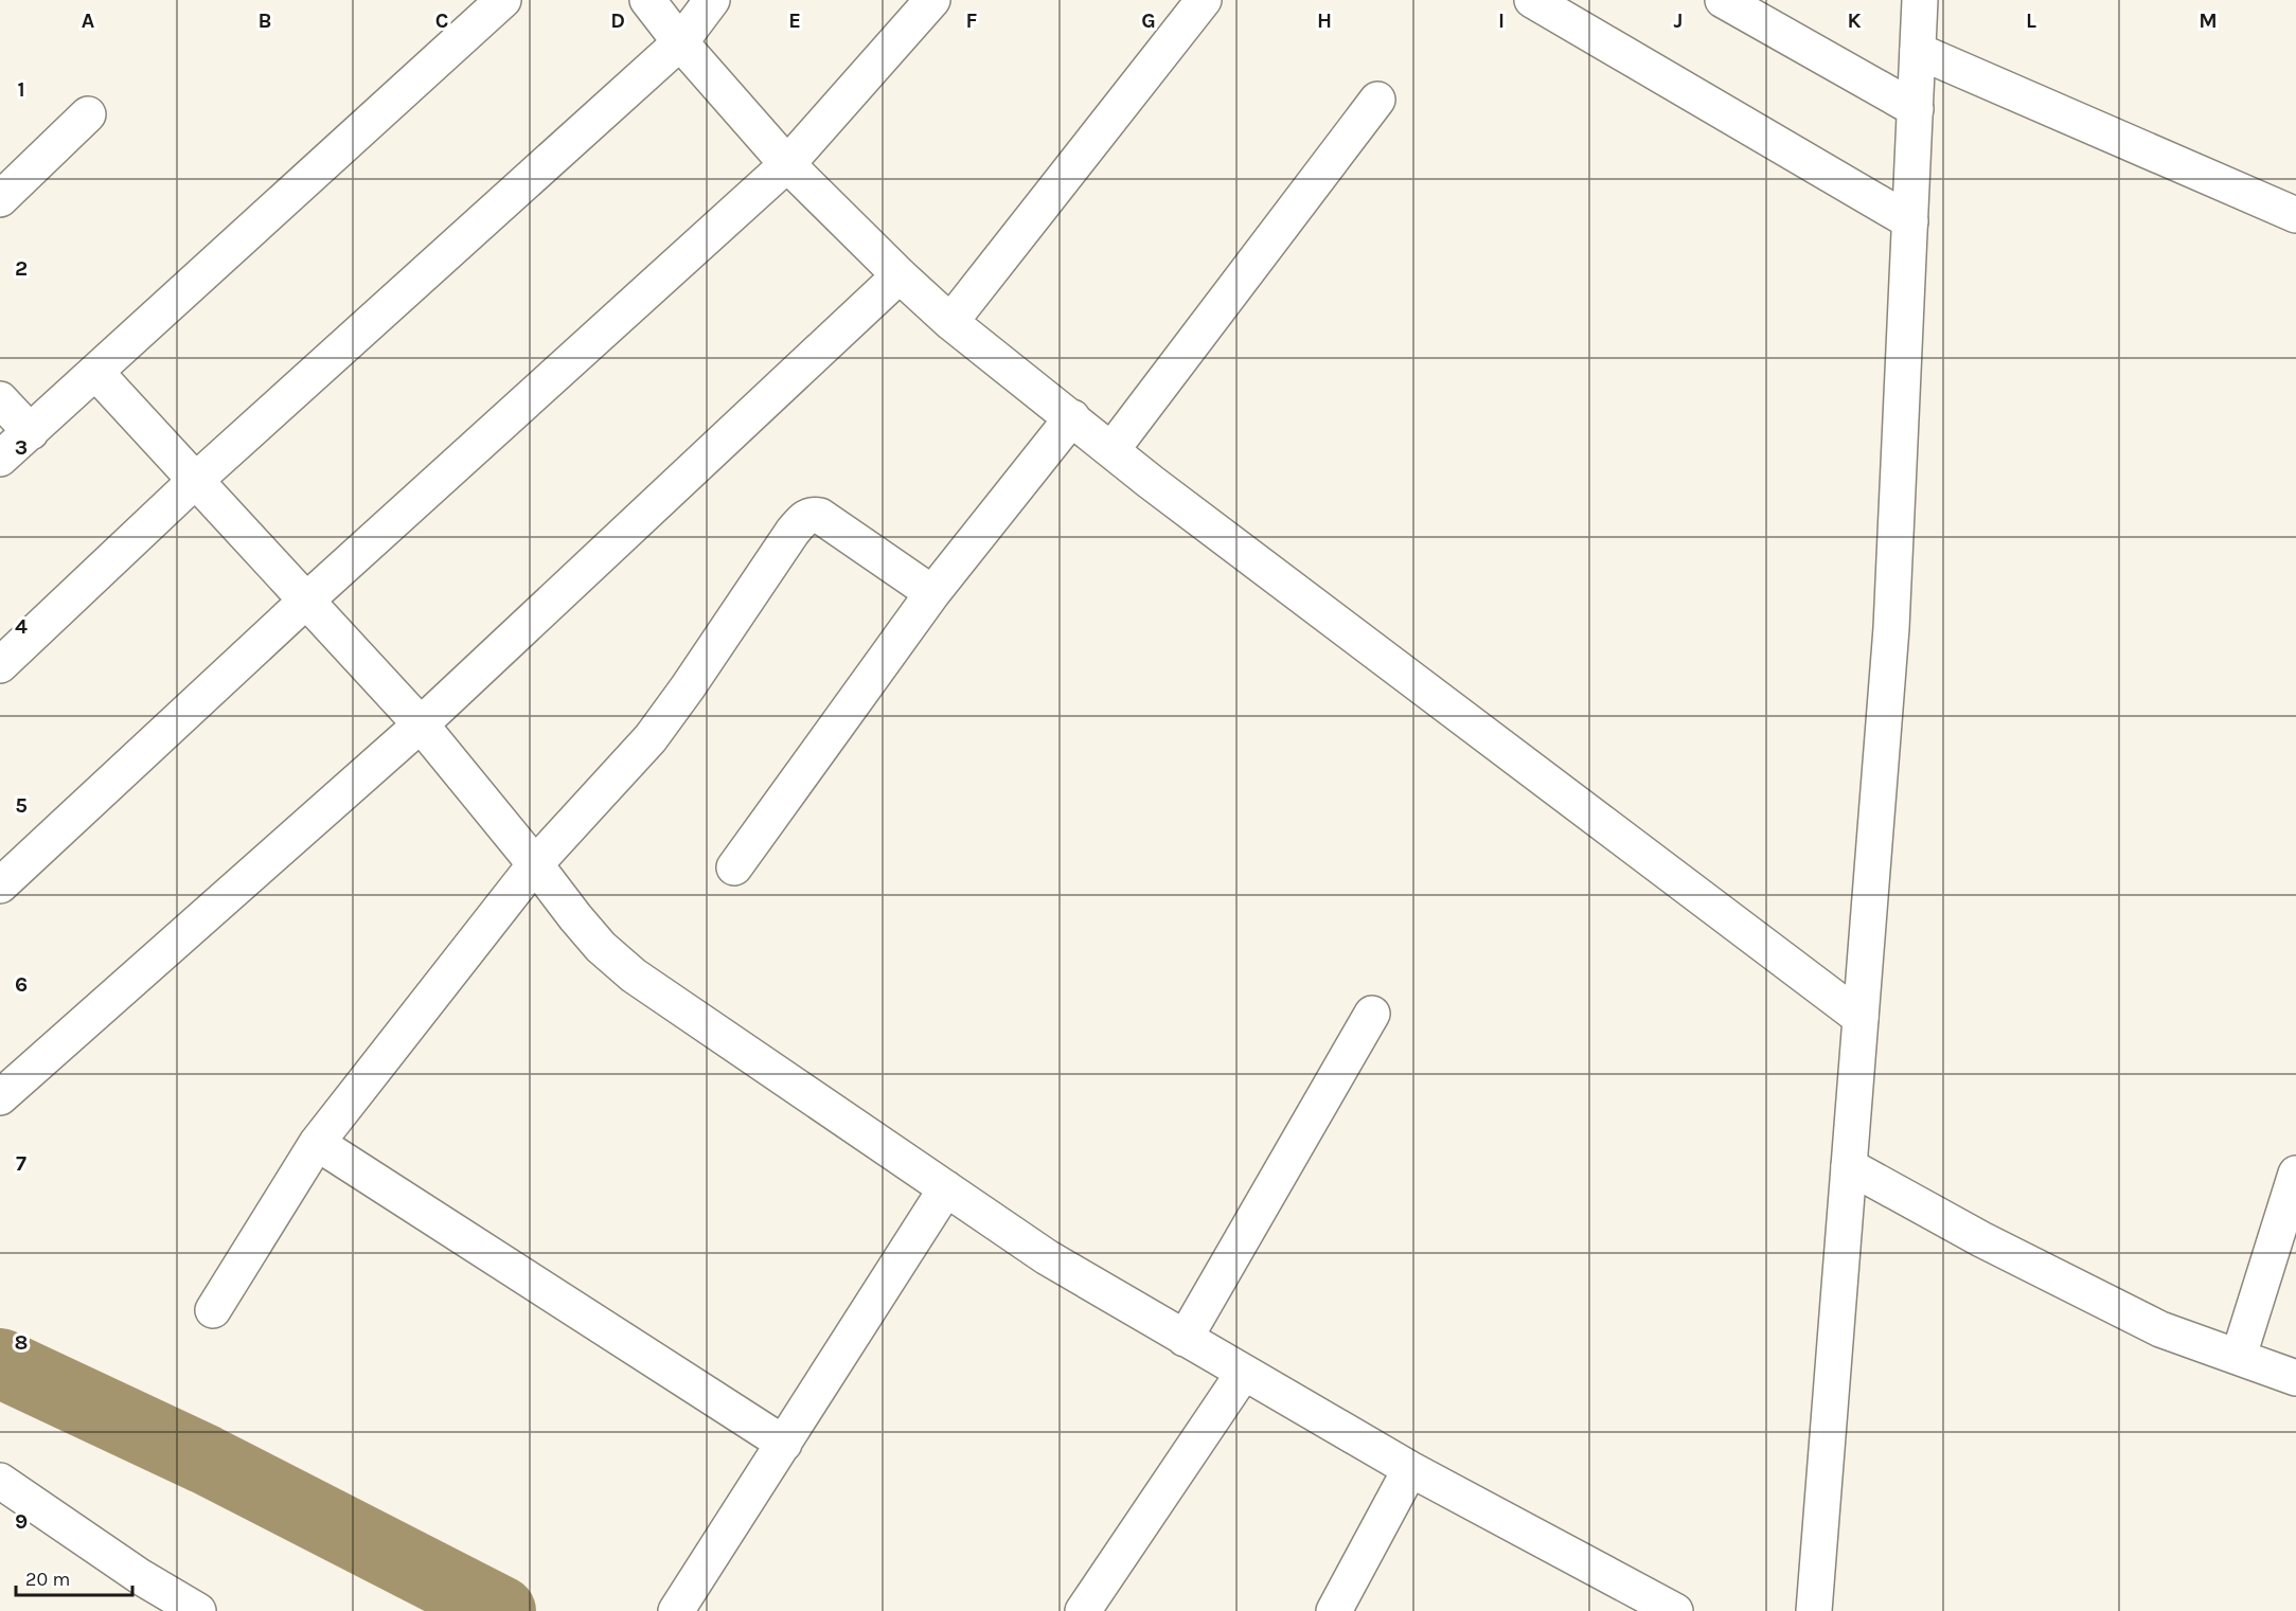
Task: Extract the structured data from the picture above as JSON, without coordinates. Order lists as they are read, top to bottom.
{
  "scale_bar": "20 m",
  "grid": {
    "columns": [
      "A",
      "B",
      "C",
      "D",
      "E",
      "F",
      "G",
      "H",
      "I",
      "J",
      "K",
      "L",
      "M"
    ],
    "rows": [
      "1",
      "2",
      "3",
      "4",
      "5",
      "6",
      "7",
      "8",
      "9"
    ]
  }
}
